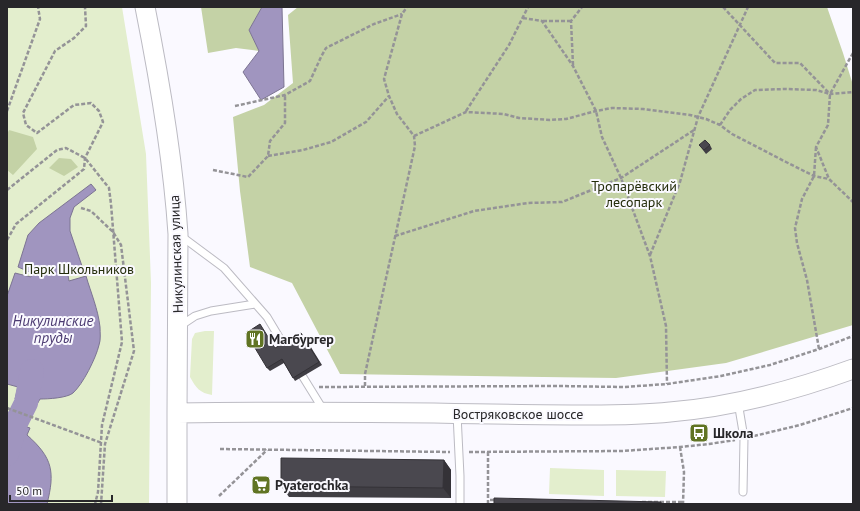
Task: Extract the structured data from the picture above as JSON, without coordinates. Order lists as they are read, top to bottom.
{
  "streets": {
    "street": ["Никулинская улица", "Востряковское шоссе"]
  },
  "crossings": [
    ["Никулинская улица", "Востряковское шоссе"]
  ],
  "water": ["Никулинские пруды"],
  "parks": ["Тропарёвский лесопарк", "Парк Школьников"],
  "places": {
    "restaurant": ["Магбургер"],
    "bus stop": ["Школа"],
    "supermarket": ["Pyaterochka"]
  },
  "scale_bar": "50 m"
}
